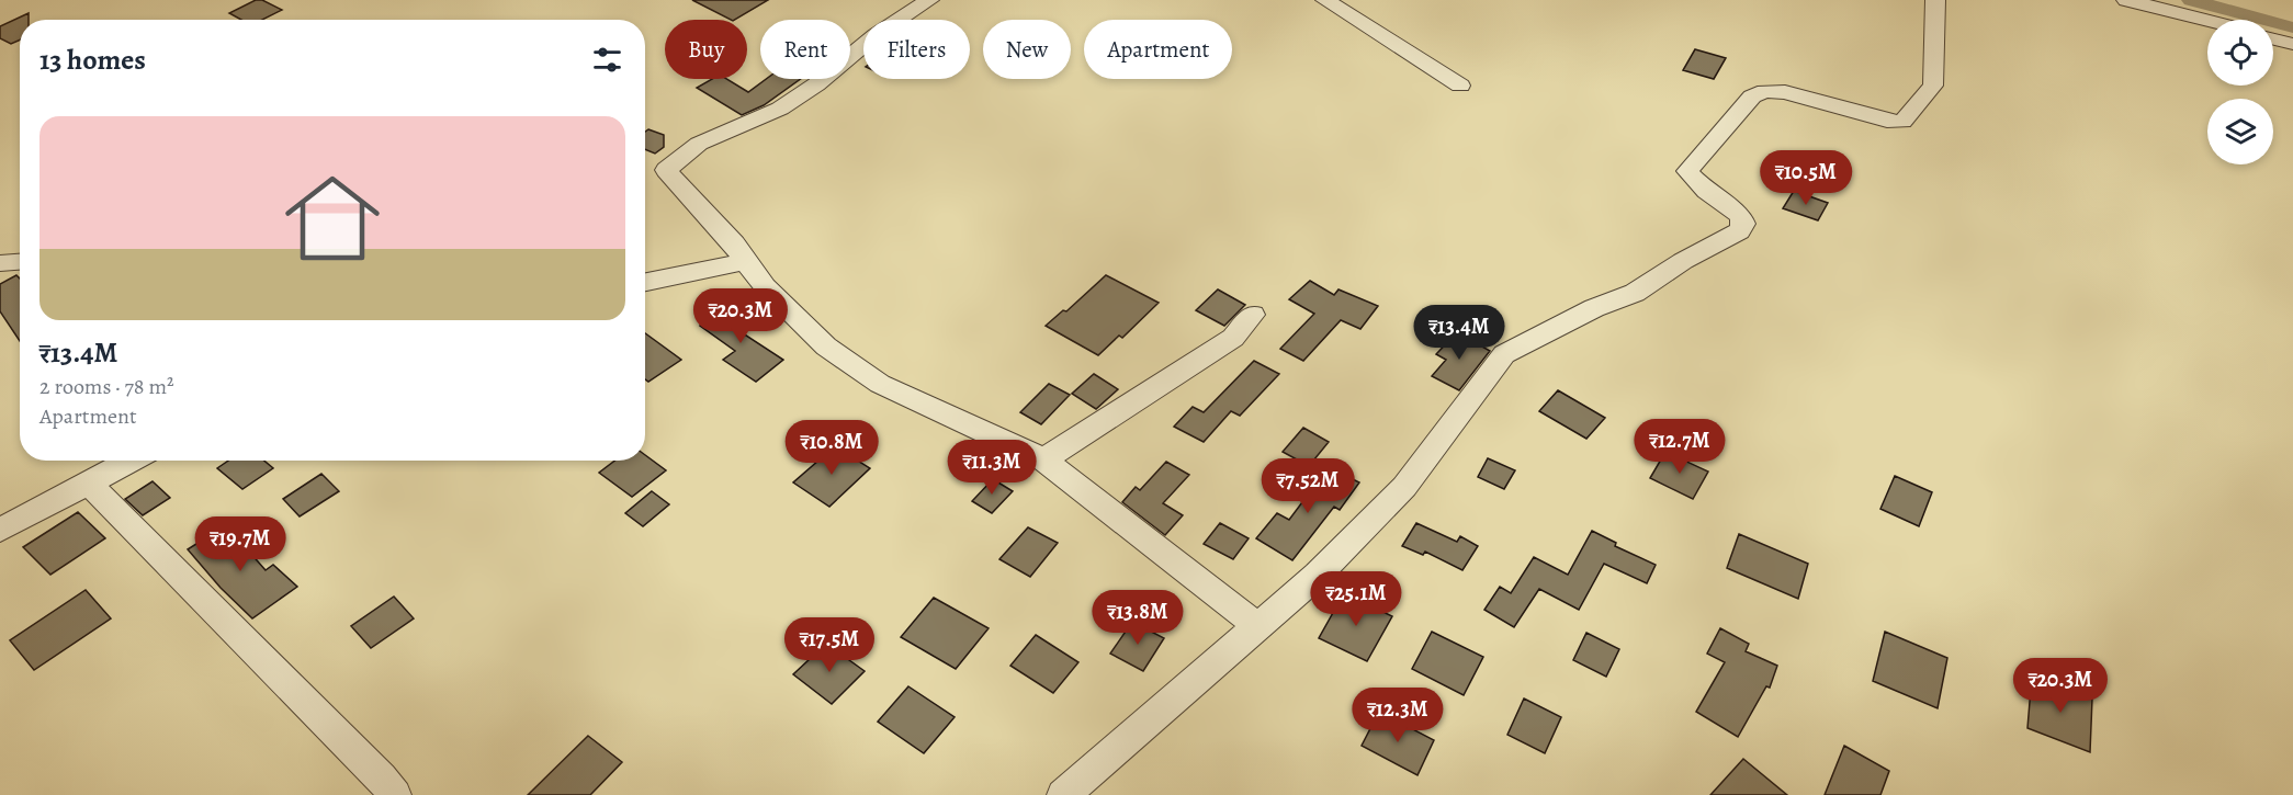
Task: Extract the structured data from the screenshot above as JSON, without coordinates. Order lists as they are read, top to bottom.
{
  "page": {
    "chip": [
      "Buy",
      "Rent",
      "Filters",
      "New",
      "Apartment"
    ],
    "heading": "13 homes",
    "list": [
      {
        "name": "₹13.4M",
        "note": "2 rooms · 78 m² · Apartment"
      }
    ],
    "price": [
      "₹10.5M",
      "₹20.3M",
      "₹13.4M",
      "₹12.7M",
      "₹10.8M",
      "₹11.3M",
      "₹7.52M",
      "₹19.7M",
      "₹25.1M",
      "₹13.8M",
      "₹17.5M",
      "₹20.3M",
      "₹12.3M"
    ]
  }
}
